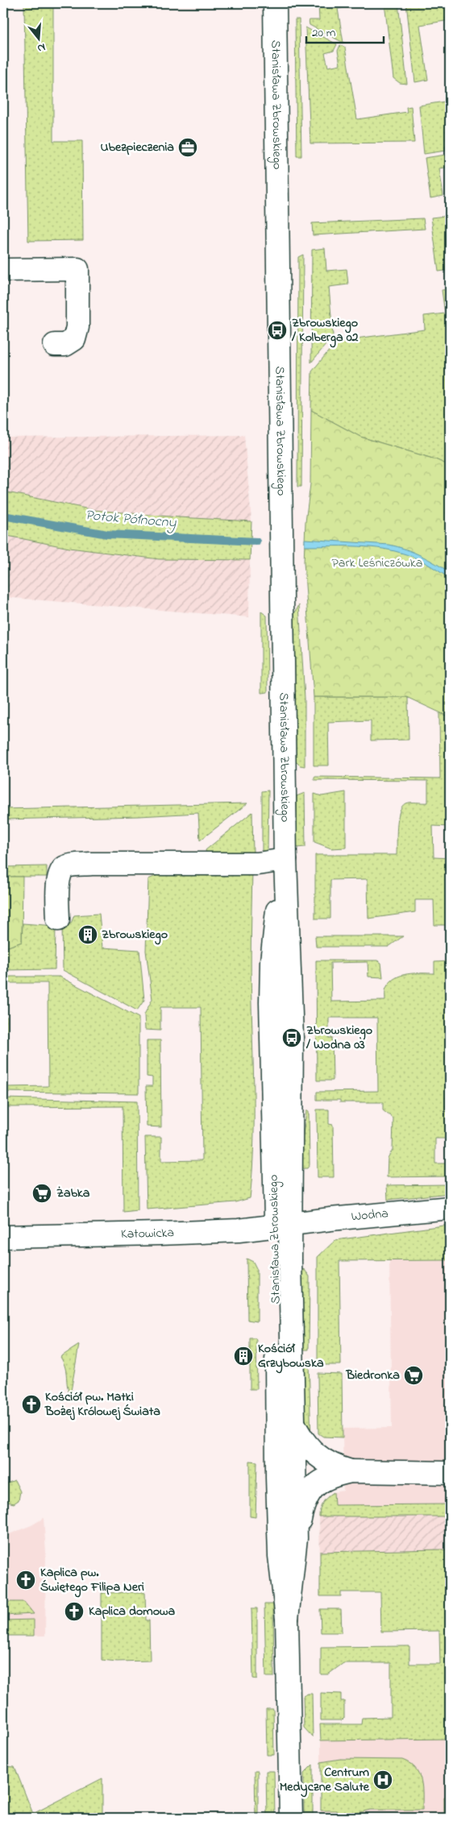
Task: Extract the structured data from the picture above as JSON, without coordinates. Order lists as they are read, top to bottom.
{
  "streets": {
    "street": ["Stanisława Zbrowskiego", "Wodna", "Katowicka"]
  },
  "crossings": [
    ["Stanisława Zbrowskiego", "Wodna"],
    ["Stanisława Zbrowskiego", "Katowicka"],
    ["Wodna", "Katowicka"]
  ],
  "water": ["Potok Północny"],
  "parks": ["Park Leśniczówka"],
  "places": {
    "office": ["Ubezpieczenia"],
    "bus stop": ["Zbrowskiego / Kolberga 02", "Zbrowskiego / Wodna 03"],
    "building": ["Zbrowskiego", "Kościół Grzybowska"],
    "supermarket": ["Żabka", "Biedronka"],
    "church": ["Kościół pw. Matki Bożej Królowej Świata", "Kaplica pw. Świętego Filipa Neri", "Kaplica domowa"],
    "hospital": ["Centrum Medyczne Salute"]
  },
  "scale_bar": "20 m",
  "north": "bottom"
}
